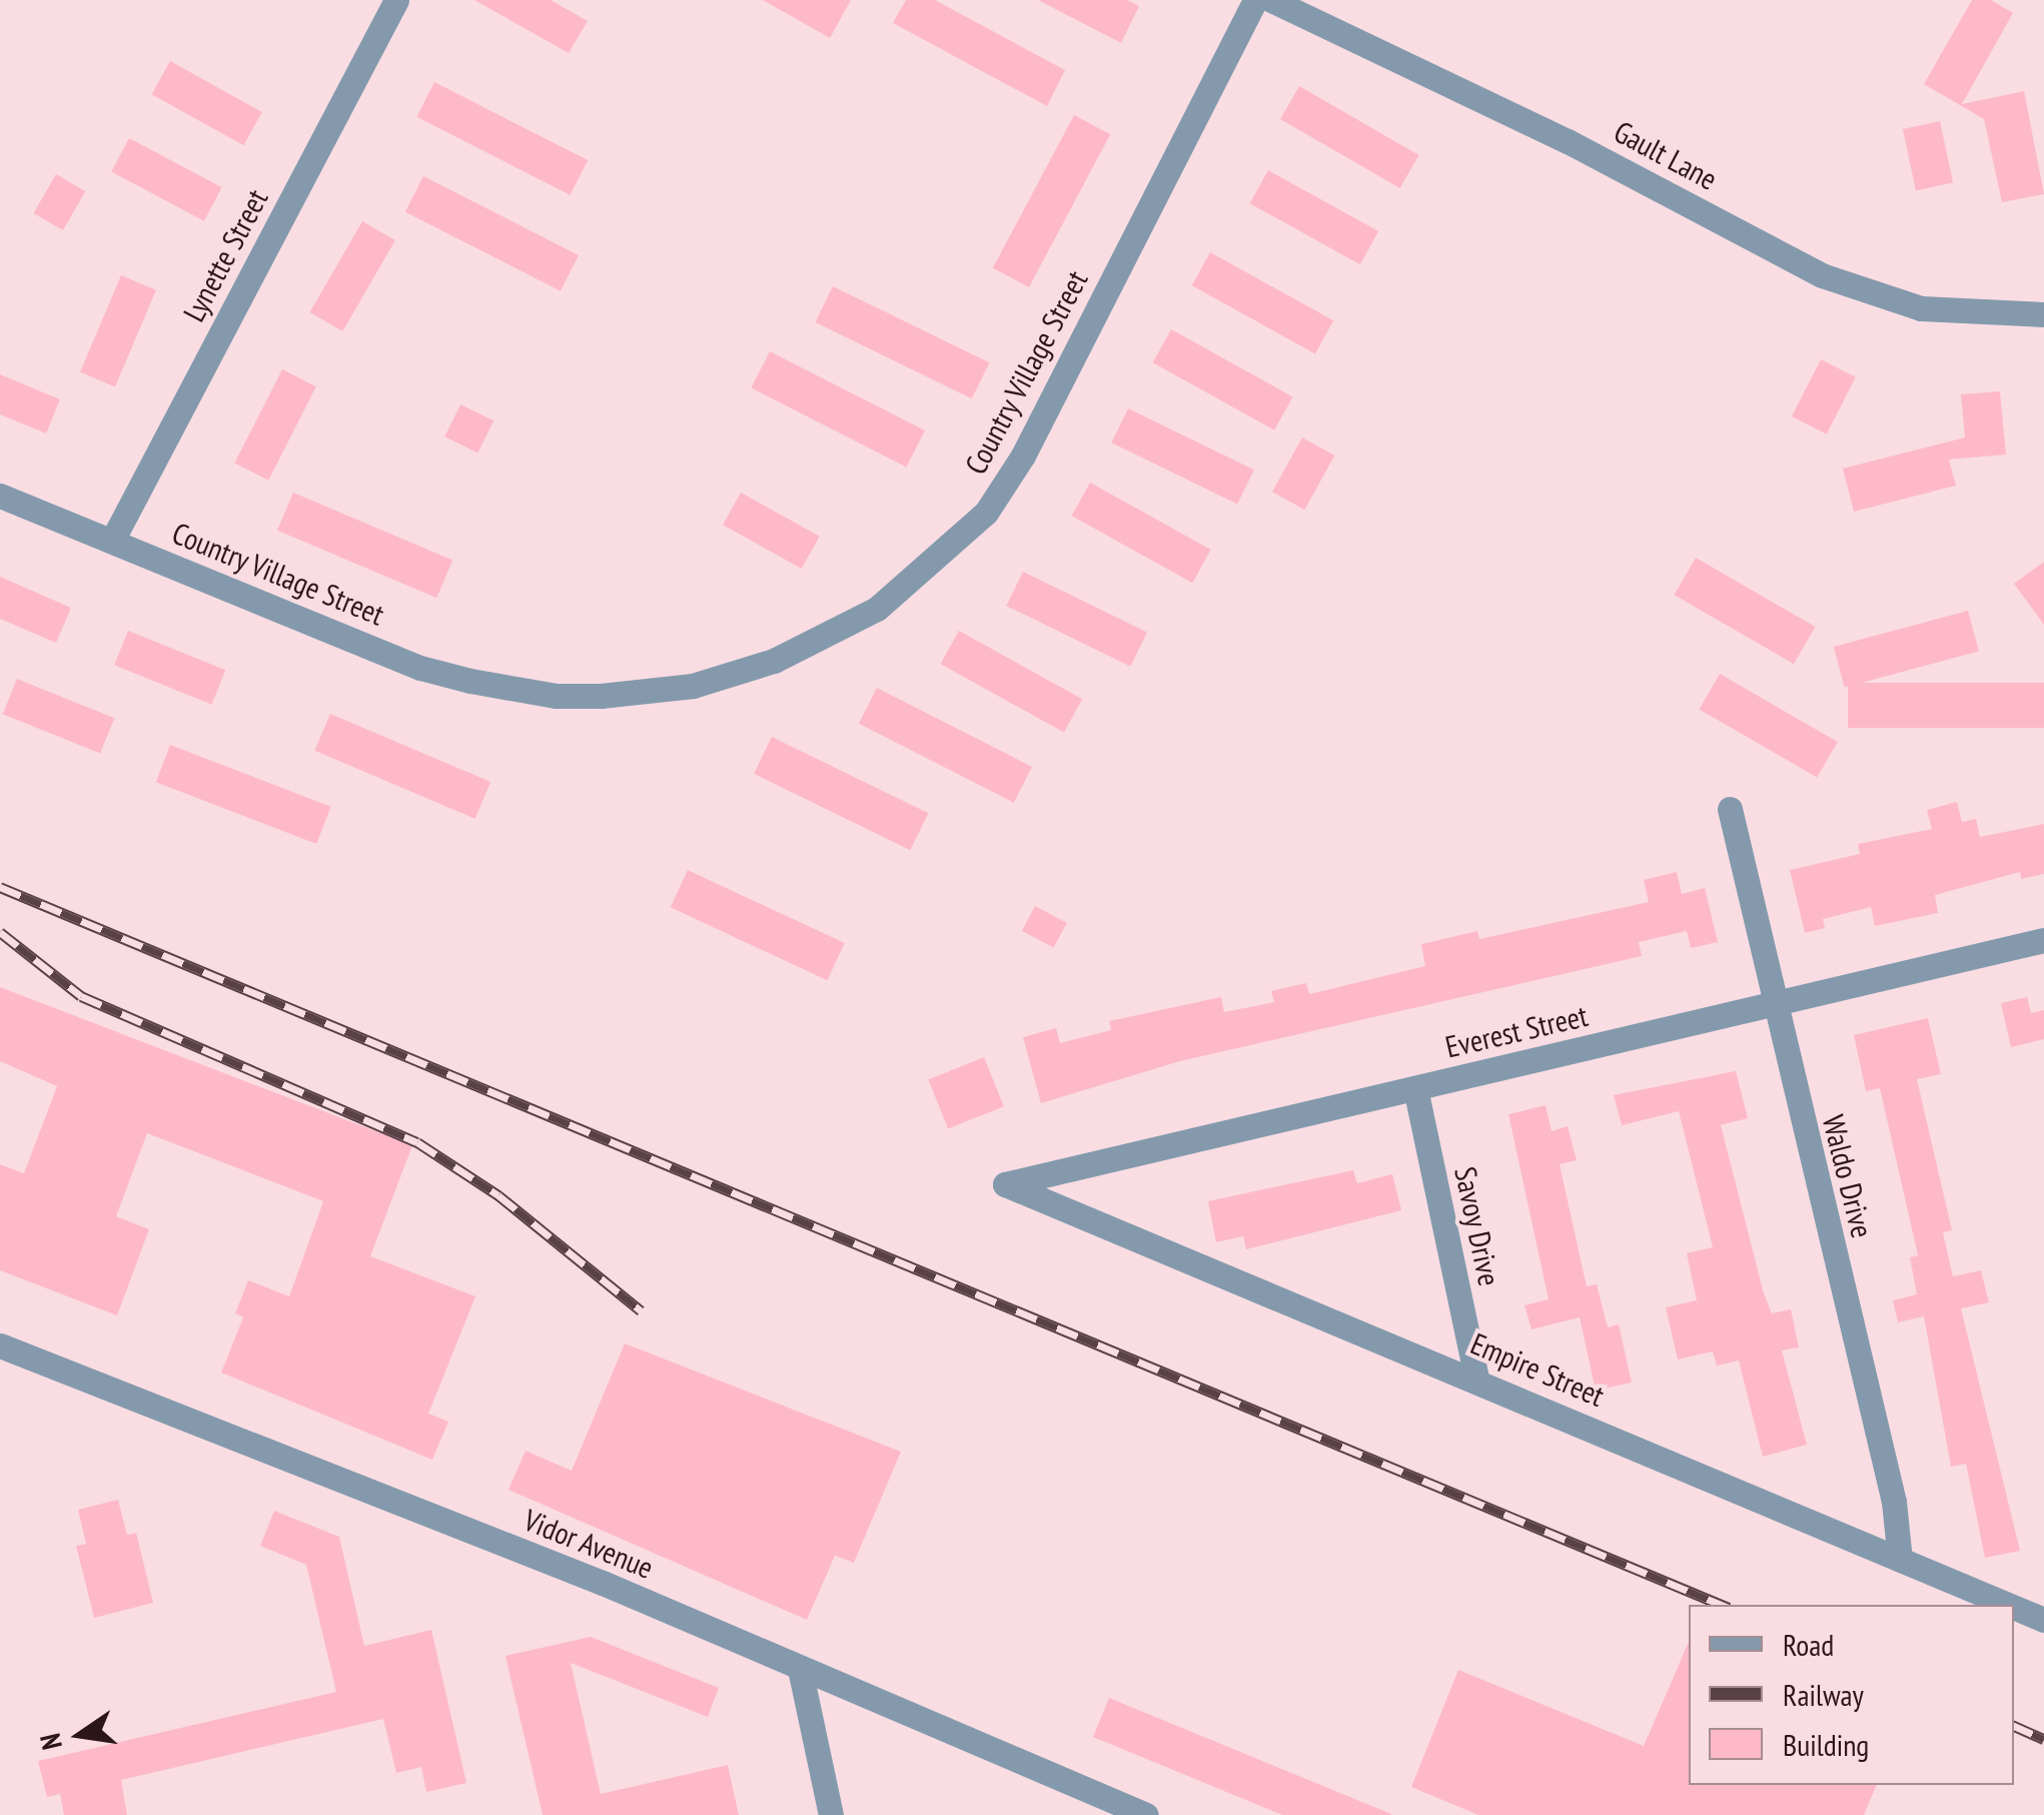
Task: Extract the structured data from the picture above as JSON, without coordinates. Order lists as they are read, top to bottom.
{
  "streets": {
    "street": [
      "Gault Lane",
      "Lynette Street",
      "Country Village Street",
      "Everest Street",
      "Waldo Drive",
      "Savoy Drive",
      "Empire Street",
      "Vidor Avenue"
    ]
  },
  "crossings": [
    ["Lynette Street", "Country Village Street"],
    ["Everest Street", "Waldo Drive"],
    ["Everest Street", "Savoy Drive"],
    ["Everest Street", "Empire Street"],
    ["Waldo Drive", "Empire Street"],
    ["Savoy Drive", "Empire Street"]
  ],
  "legend": ["Road", "Railway", "Building"],
  "north": "left"
}
